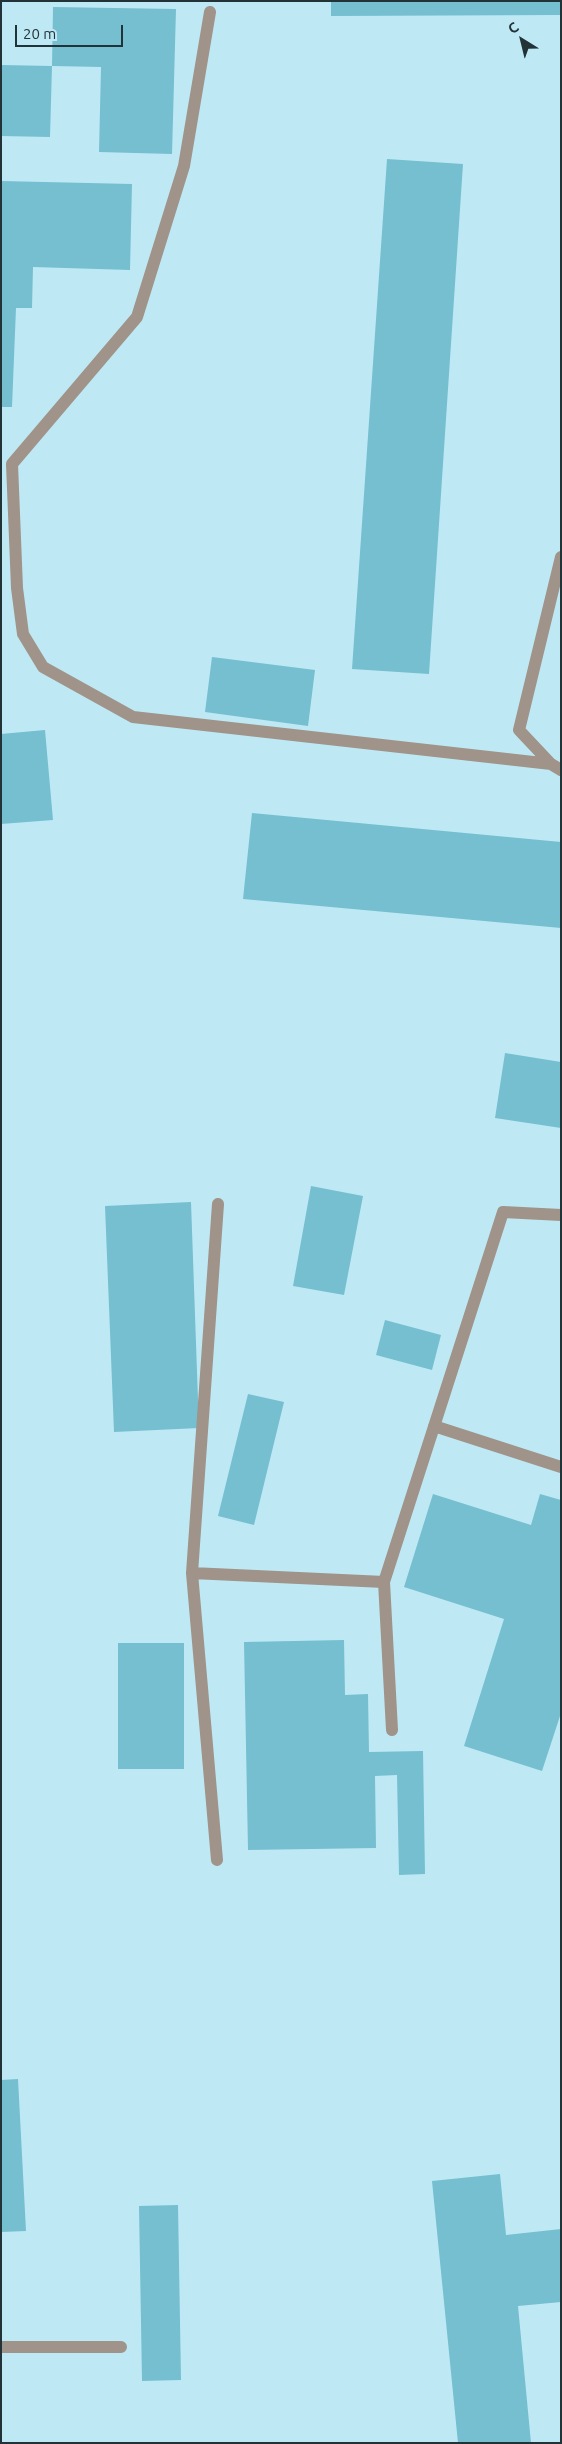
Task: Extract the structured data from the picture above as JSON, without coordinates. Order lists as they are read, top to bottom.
{
  "scale_bar": "20 m",
  "north": "top left"
}
